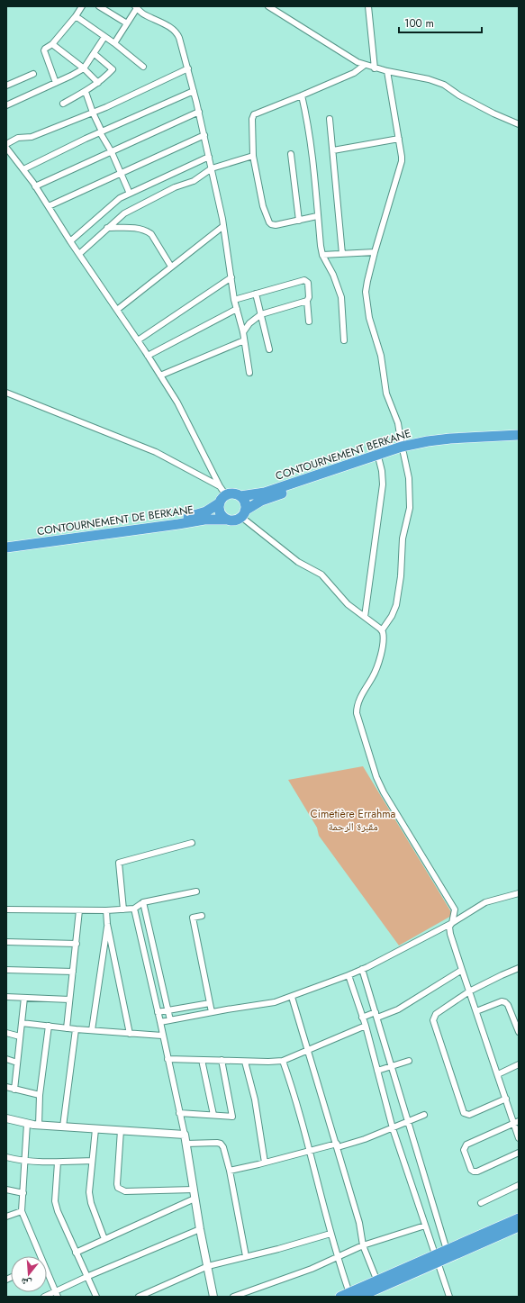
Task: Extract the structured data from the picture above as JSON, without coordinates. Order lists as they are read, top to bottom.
{
  "streets": {
    "highway": ["CONTOURNEMENT BERKANE", "CONTOURNEMENT DE BERKANE"]
  },
  "crossings": [
    ["CONTOURNEMENT BERKANE", "CONTOURNEMENT DE BERKANE"]
  ],
  "parks": ["Cimetière Errahma مقبرة الرحمة"],
  "scale_bar": "100 m",
  "north": "bottom"
}
